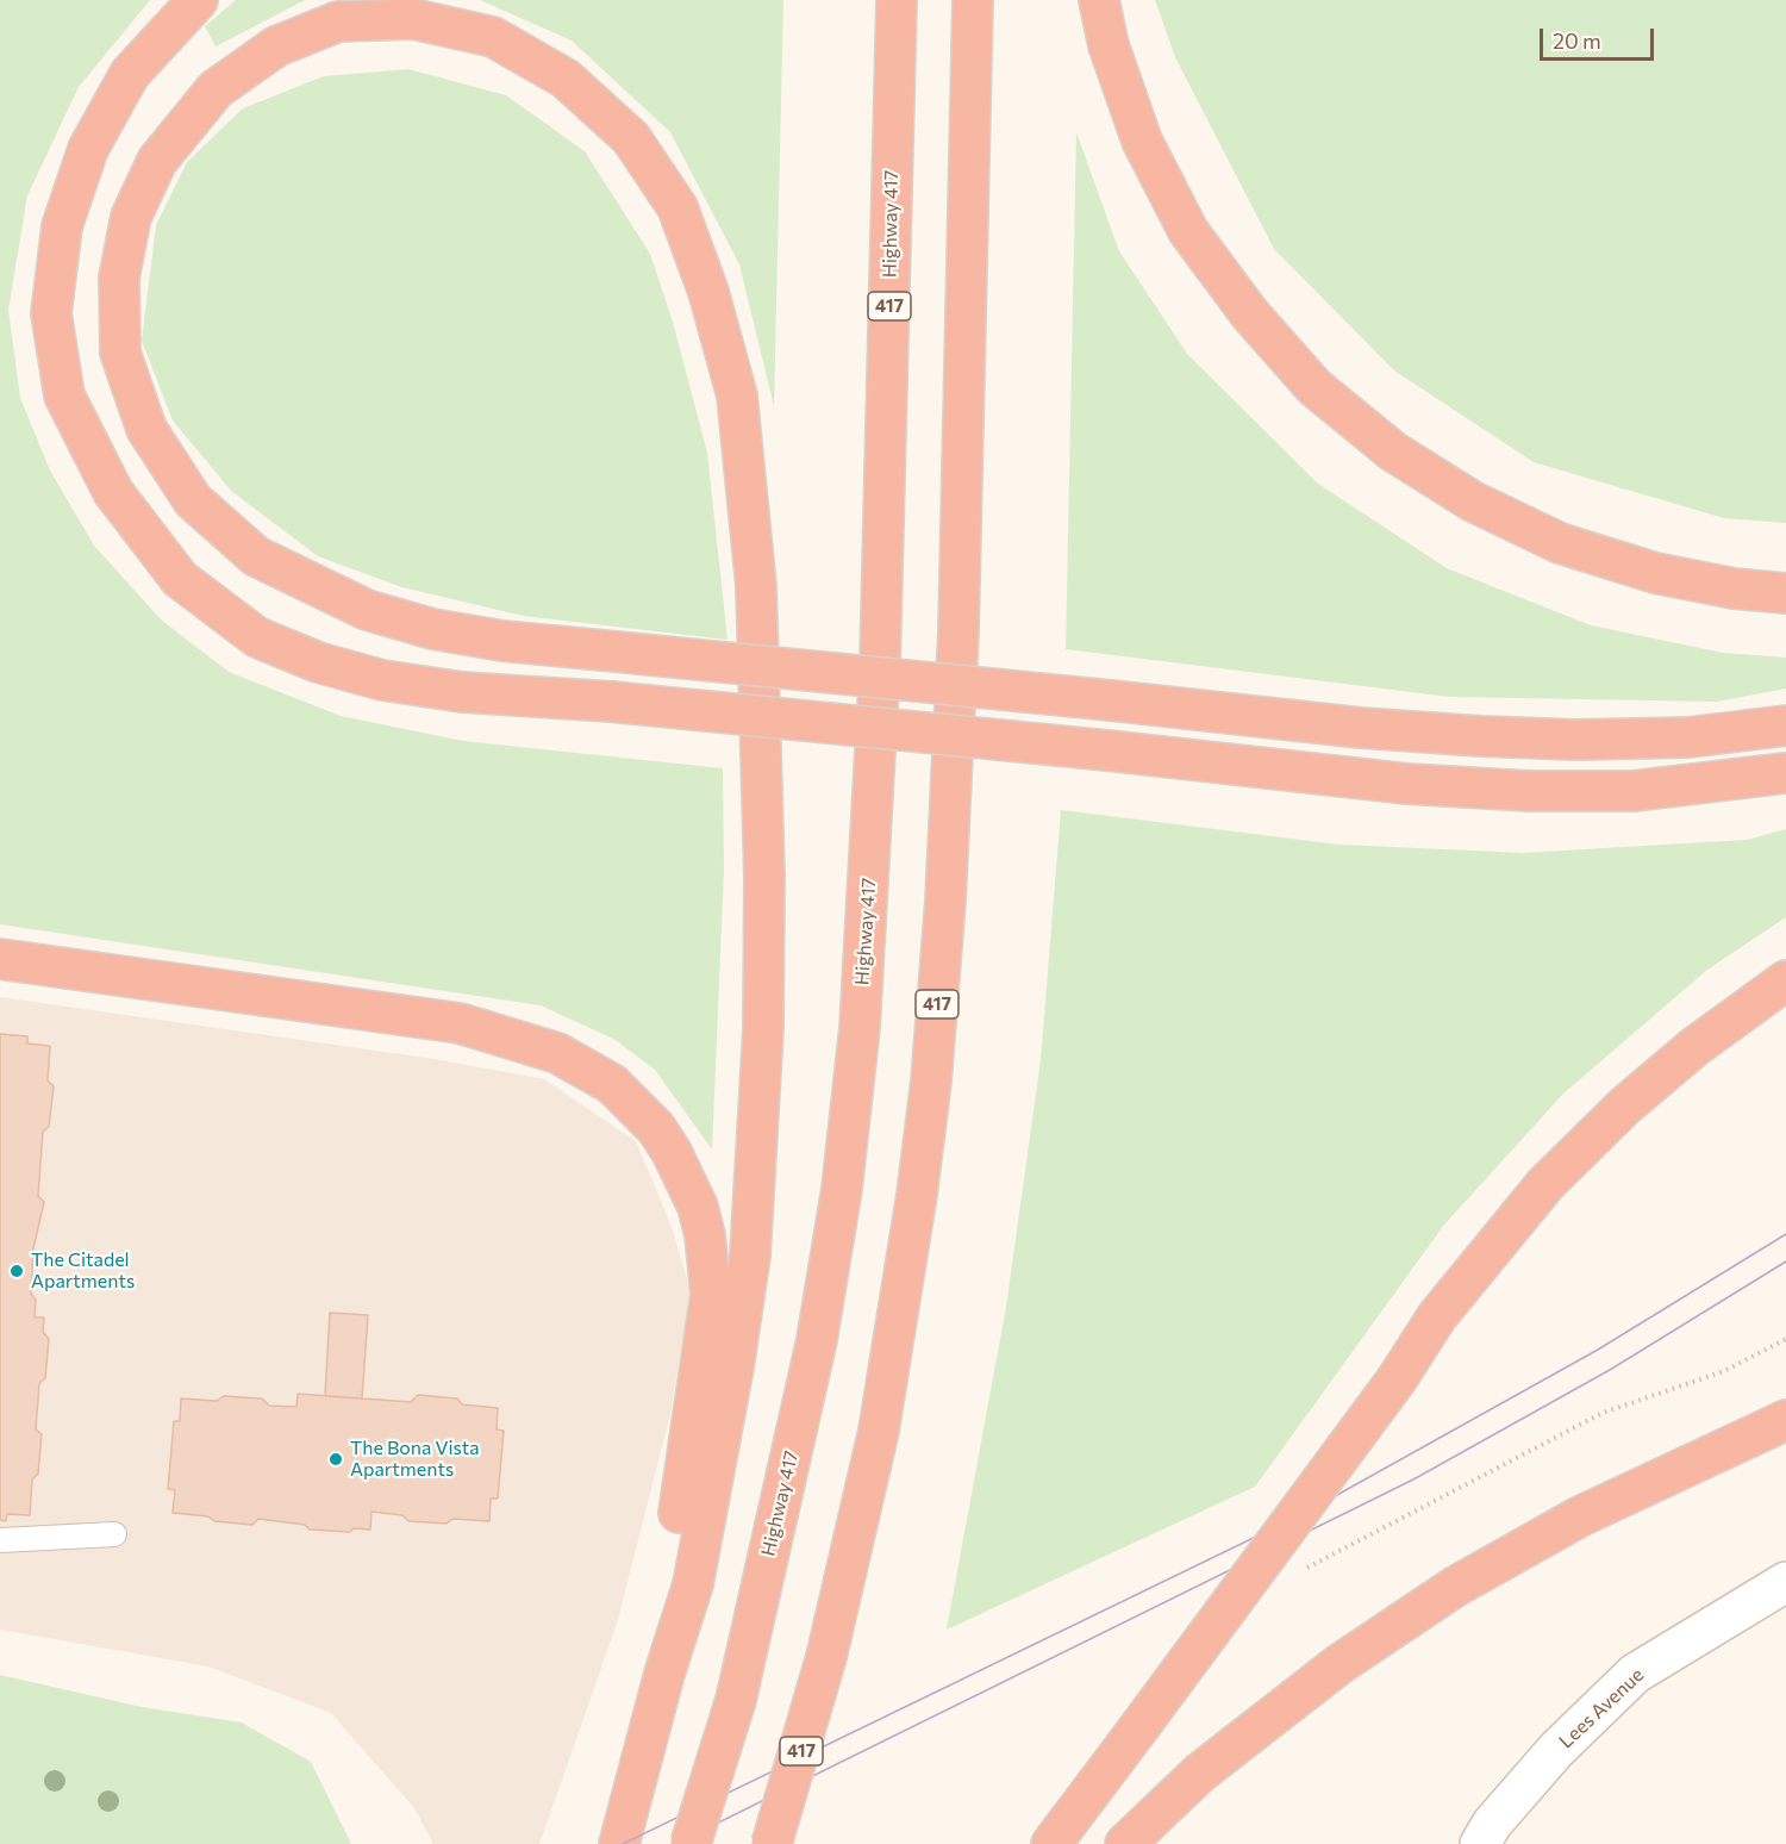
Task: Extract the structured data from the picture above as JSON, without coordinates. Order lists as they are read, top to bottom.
{
  "streets": {
    "highway": ["Highway 417", "417"],
    "main road": ["Lees Avenue"]
  },
  "places": ["The Citadel Apartments", "The Bona Vista Apartments"],
  "scale_bar": "20 m"
}
